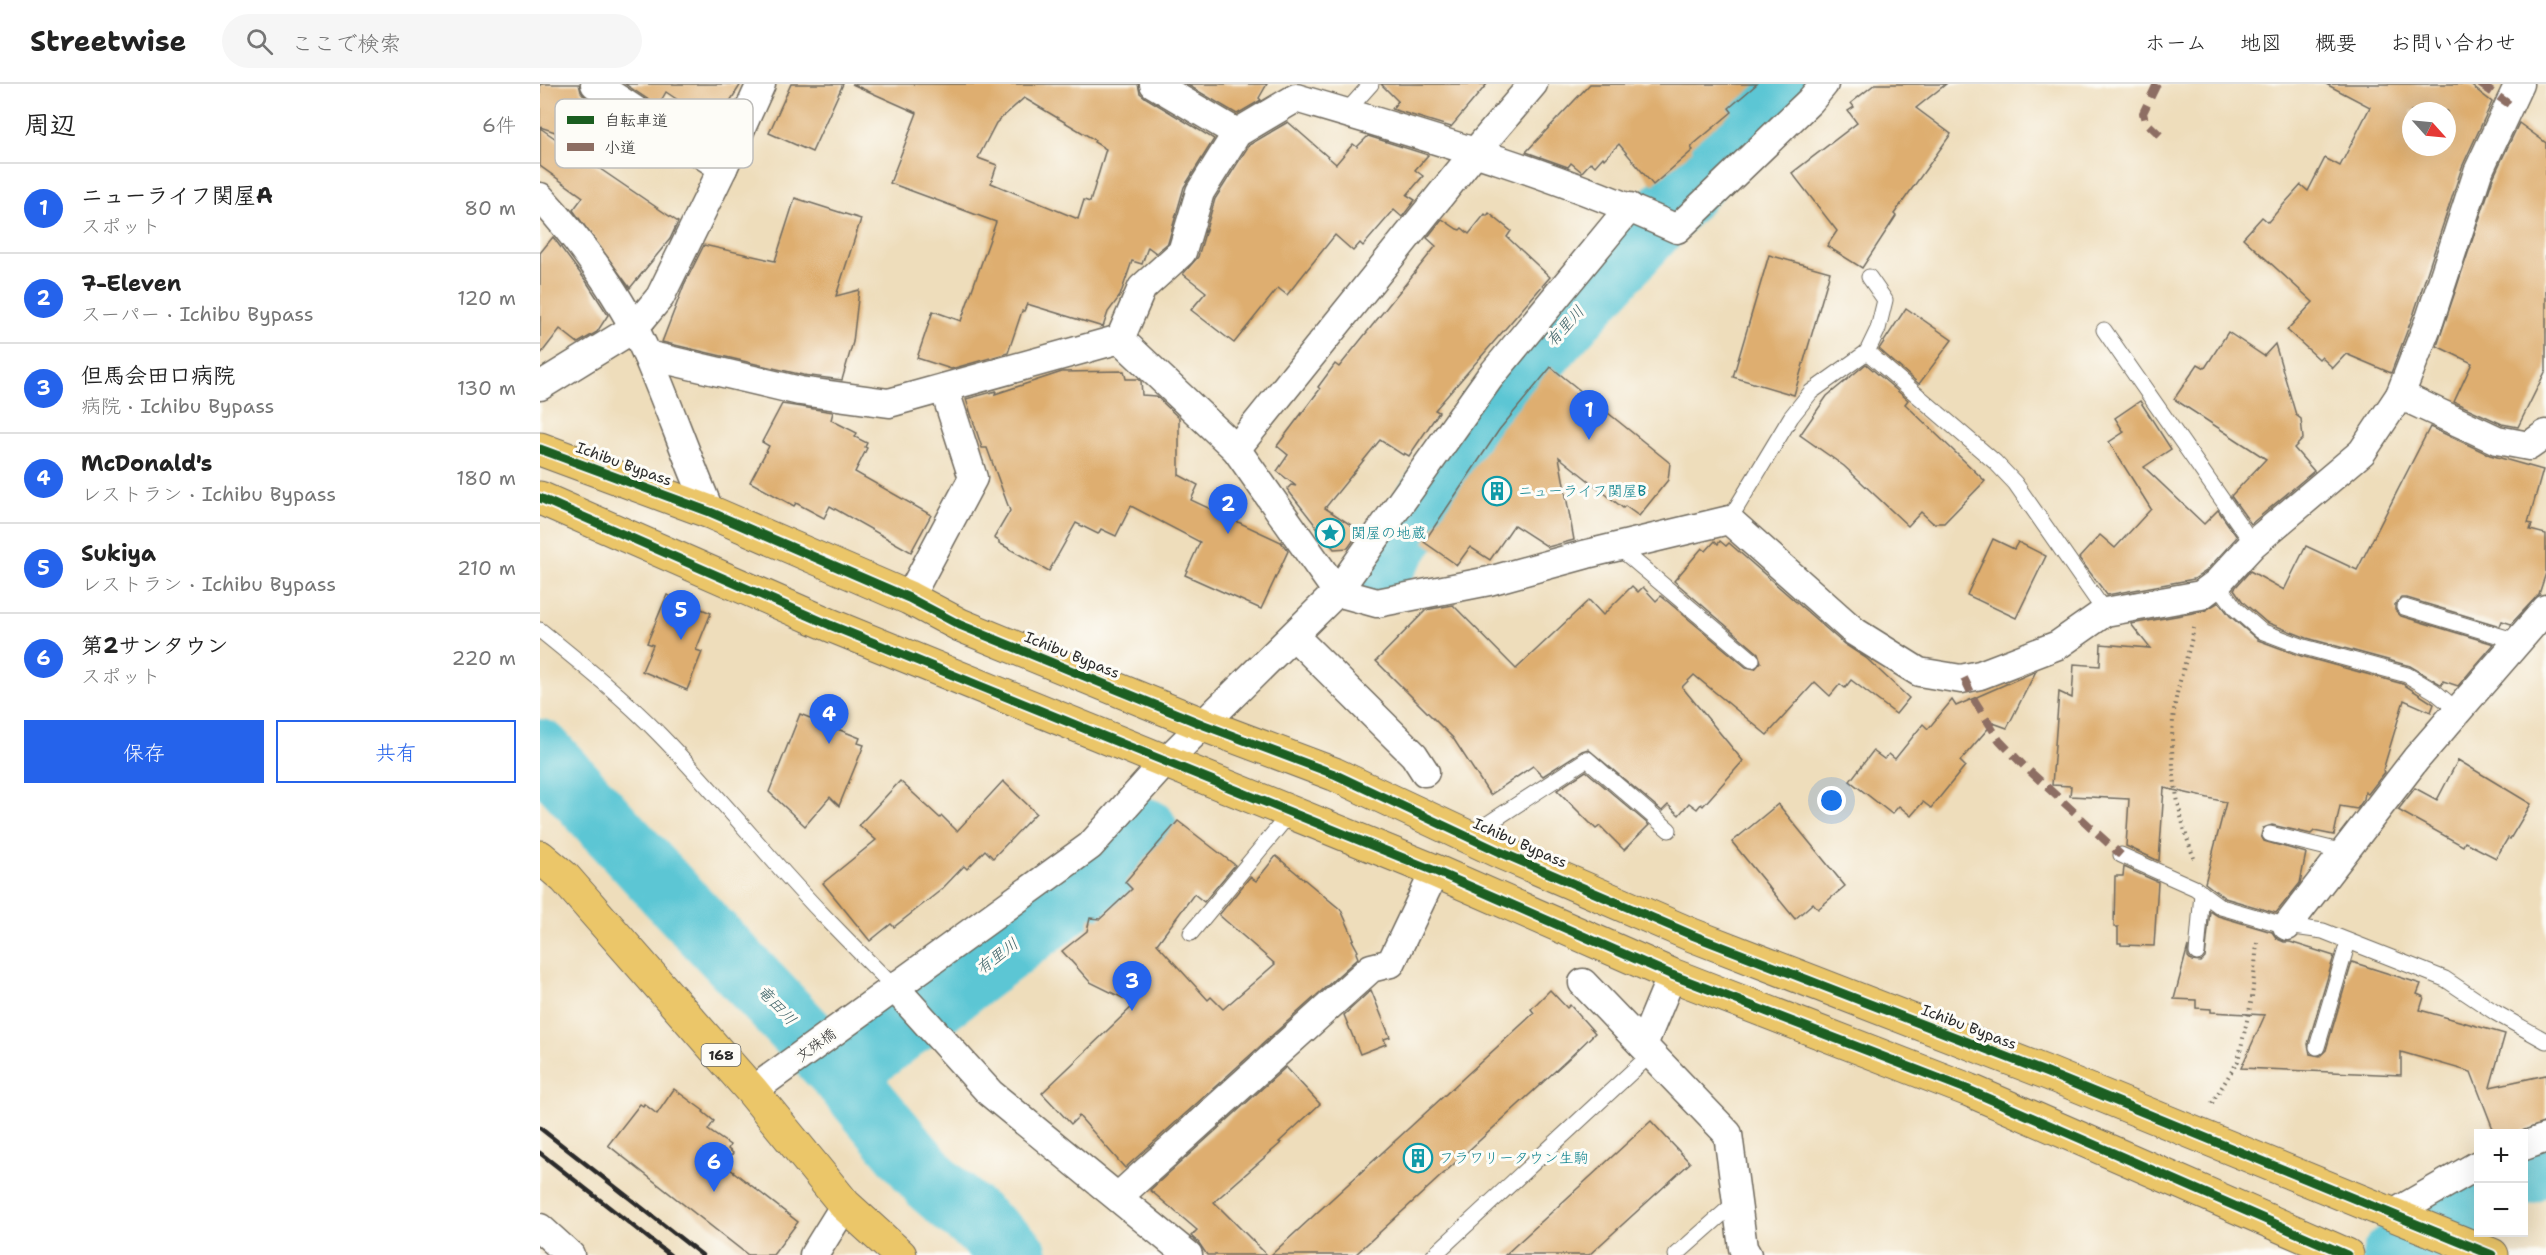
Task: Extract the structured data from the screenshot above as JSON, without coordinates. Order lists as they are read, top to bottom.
{
  "streets": {
    "highway": ["Ichibu Bypass", "168"],
    "street": ["文殊橋"]
  },
  "crossings": [
    ["Ichibu Bypass", "文殊橋"],
    ["文殊橋", "168"]
  ],
  "water": ["有里川", "竜田川"],
  "places": {
    "building": ["ニューライフ関屋B", "フラワリータウン生駒"],
    "place": ["関屋の地蔵"]
  },
  "legend": ["自転車道", "小道"],
  "north": "bottom right",
  "page": {
    "header": "Streetwise",
    "search": "ここで検索",
    "nav": [
      "ホーム",
      "地図",
      "概要",
      "お問い合わせ"
    ],
    "heading": ["周辺", "6件"],
    "list": [
      {
        "mark": "1",
        "name": "ニューライフ関屋A",
        "note": "スポット",
        "value": "80 m"
      },
      {
        "mark": "2",
        "name": "7-Eleven",
        "note": "スーパー · Ichibu Bypass",
        "value": "120 m"
      },
      {
        "mark": "3",
        "name": "但馬会田口病院",
        "note": "病院 · Ichibu Bypass",
        "value": "130 m"
      },
      {
        "mark": "4",
        "name": "McDonald's",
        "note": "レストラン · Ichibu Bypass",
        "value": "180 m"
      },
      {
        "mark": "5",
        "name": "Sukiya",
        "note": "レストラン · Ichibu Bypass",
        "value": "210 m"
      },
      {
        "mark": "6",
        "name": "第2サンタウン",
        "note": "スポット",
        "value": "220 m"
      }
    ],
    "pins": [
      "1",
      "2",
      "5",
      "4",
      "3",
      "6"
    ],
    "buttons": ["保存", "共有"],
    "map_buttons": ["+", "−"]
  }
}
